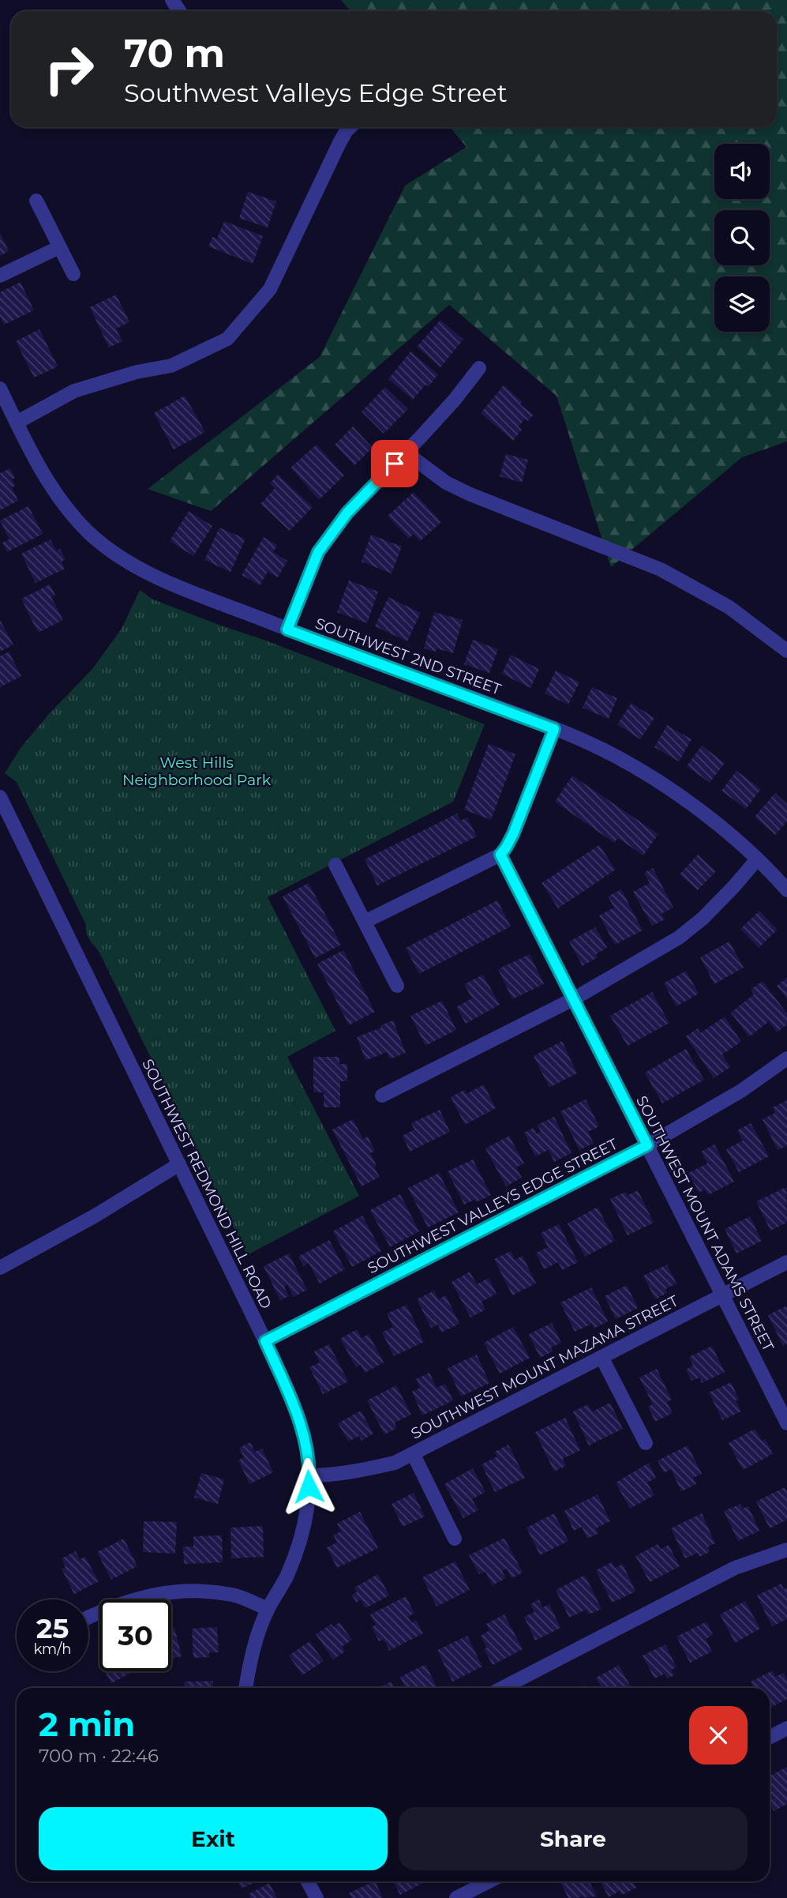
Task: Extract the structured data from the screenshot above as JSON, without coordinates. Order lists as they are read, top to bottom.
{
  "streets": {
    "street": [
      "SOUTHWEST 2ND STREET",
      "SOUTHWEST REDMOND HILL ROAD",
      "SOUTHWEST VALLEYS EDGE STREET",
      "SOUTHWEST MOUNT ADAMS STREET",
      "SOUTHWEST MOUNT MAZAMA STREET"
    ]
  },
  "crossings": [
    ["SOUTHWEST REDMOND HILL ROAD", "SOUTHWEST VALLEYS EDGE STREET"],
    ["SOUTHWEST REDMOND HILL ROAD", "SOUTHWEST MOUNT MAZAMA STREET"],
    ["SOUTHWEST VALLEYS EDGE STREET", "SOUTHWEST MOUNT ADAMS STREET"],
    ["SOUTHWEST MOUNT ADAMS STREET", "SOUTHWEST MOUNT MAZAMA STREET"]
  ],
  "parks": ["West Hills Neighborhood Park"],
  "page": {
    "turn": ["70 m", "Southwest Valleys Edge Street"],
    "speed": "25 km/h",
    "limit": "30",
    "heading": ["2 min", "700 m · 22:46"],
    "buttons": ["Exit", "Share"]
  }
}
